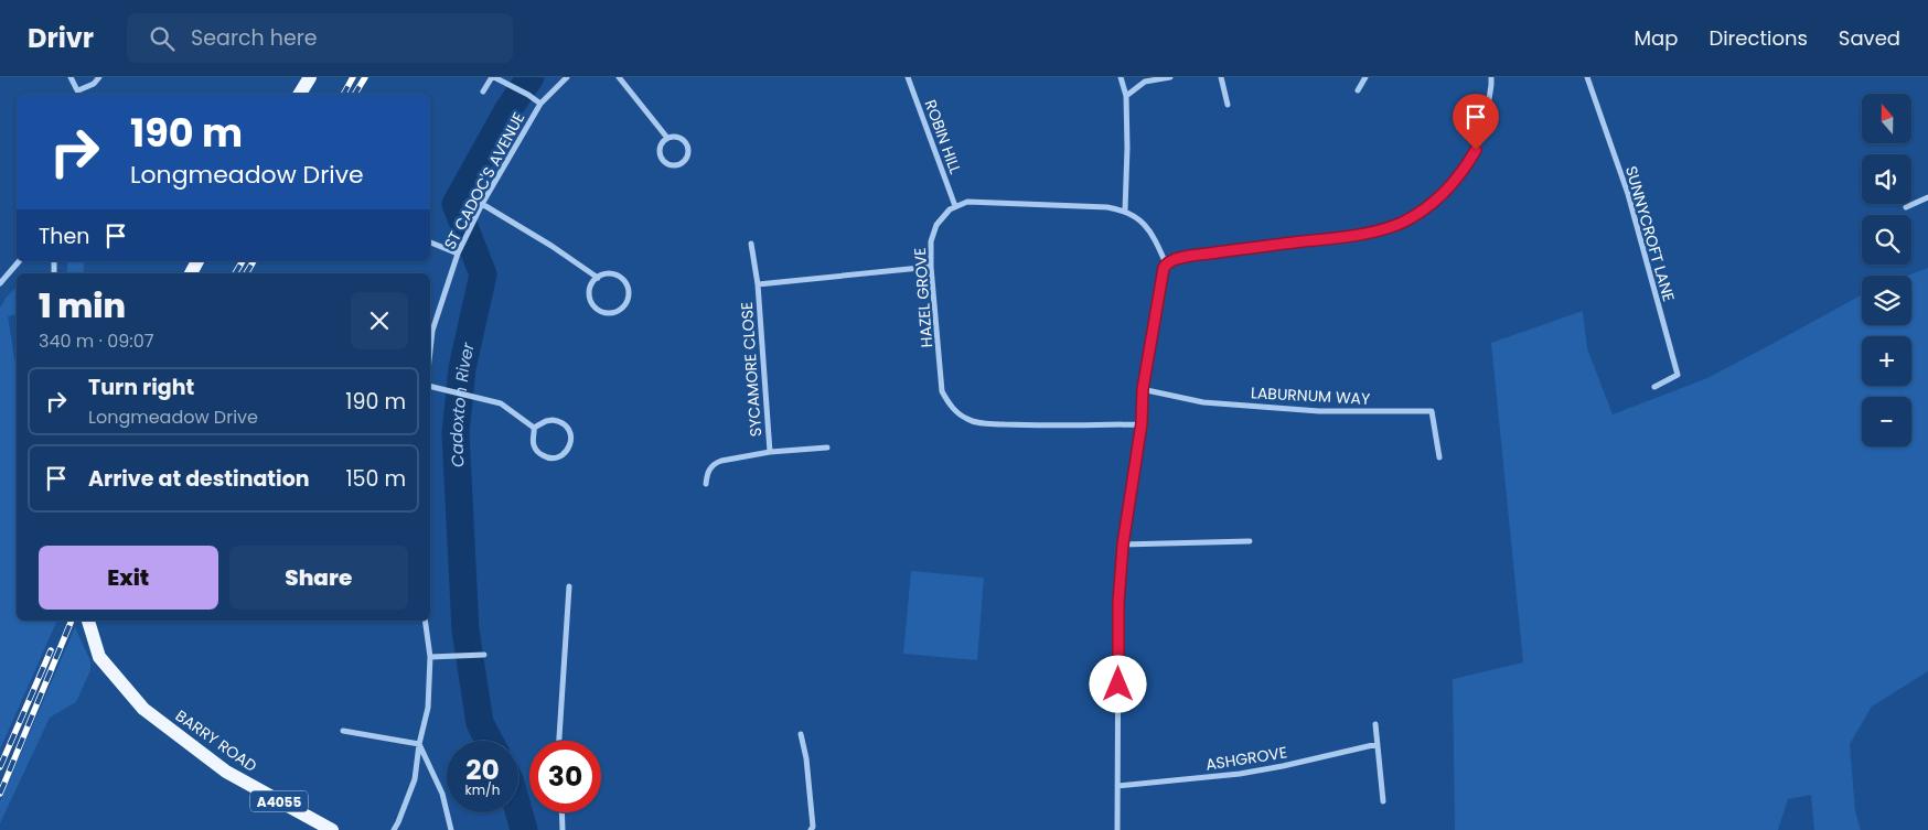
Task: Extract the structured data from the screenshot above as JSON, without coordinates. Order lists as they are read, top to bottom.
{
  "streets": {
    "main road": ["BARRY ROAD", "A4055"],
    "street": [
      "ROBIN HILL",
      "ST CADOC'S AVENUE",
      "SUNNYCROFT LANE",
      "HAZEL GROVE",
      "SYCAMORE CLOSE",
      "LABURNUM WAY",
      "ASHGROVE"
    ]
  },
  "crossings": [
    ["ROBIN HILL", "HAZEL GROVE"],
    ["HAZEL GROVE", "SYCAMORE CLOSE"]
  ],
  "water": ["Cadoxton River"],
  "north": "top",
  "page": {
    "header": "Drivr",
    "search": "Search here",
    "nav": ["Map", "Directions", "Saved"],
    "map_buttons": ["+", "−"],
    "turn": ["190 m", "Longmeadow Drive"],
    "then": "Then",
    "heading": ["1 min", "340 m · 09:07"],
    "list": [
      {
        "name": "Turn right",
        "note": "Longmeadow Drive",
        "value": "190 m"
      },
      {
        "name": "Arrive at destination",
        "value": "150 m"
      }
    ],
    "buttons": ["Exit", "Share"],
    "speed": "20 km/h",
    "limit": "30"
  }
}
